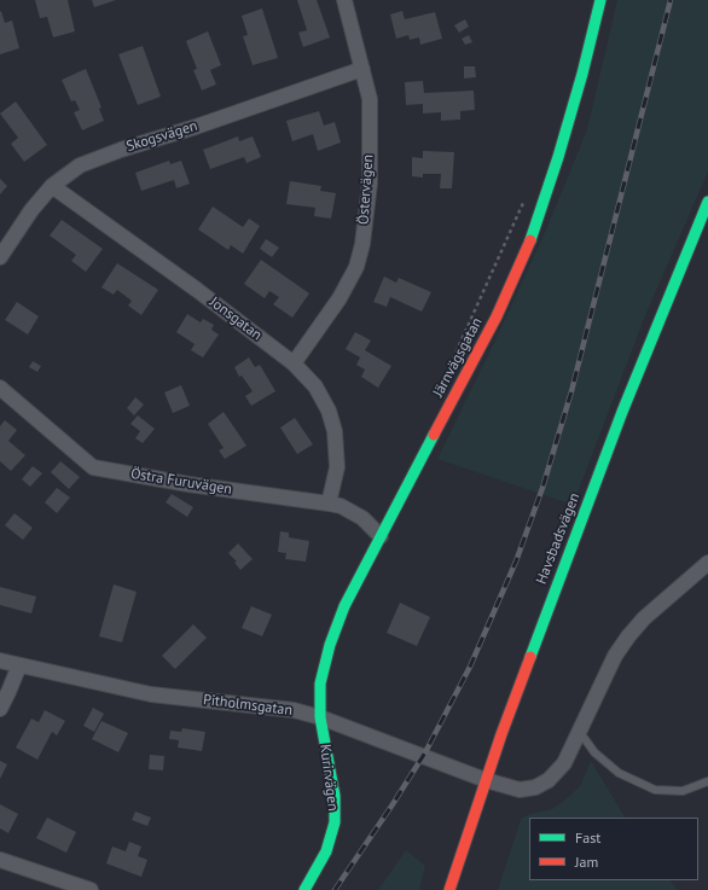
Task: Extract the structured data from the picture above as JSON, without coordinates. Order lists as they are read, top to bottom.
{
  "streets": {
    "street": [
      "Skogsvägen",
      "Östervägen",
      "Jonsgatan",
      "Järnvägsgatan",
      "Östra Furuvägen",
      "Havsbadsvägen",
      "Pitholmsgatan",
      "Kurirvägen"
    ]
  },
  "crossings": [
    ["Skogsvägen", "Östervägen"],
    ["Skogsvägen", "Jonsgatan"],
    ["Östervägen", "Jonsgatan"],
    ["Jonsgatan", "Östra Furuvägen"],
    ["Järnvägsgatan", "Östra Furuvägen"],
    ["Järnvägsgatan", "Pitholmsgatan"],
    ["Järnvägsgatan", "Kurirvägen"],
    ["Havsbadsvägen", "Pitholmsgatan"],
    ["Pitholmsgatan", "Kurirvägen"]
  ],
  "legend": ["Fast", "Jam"]
}
